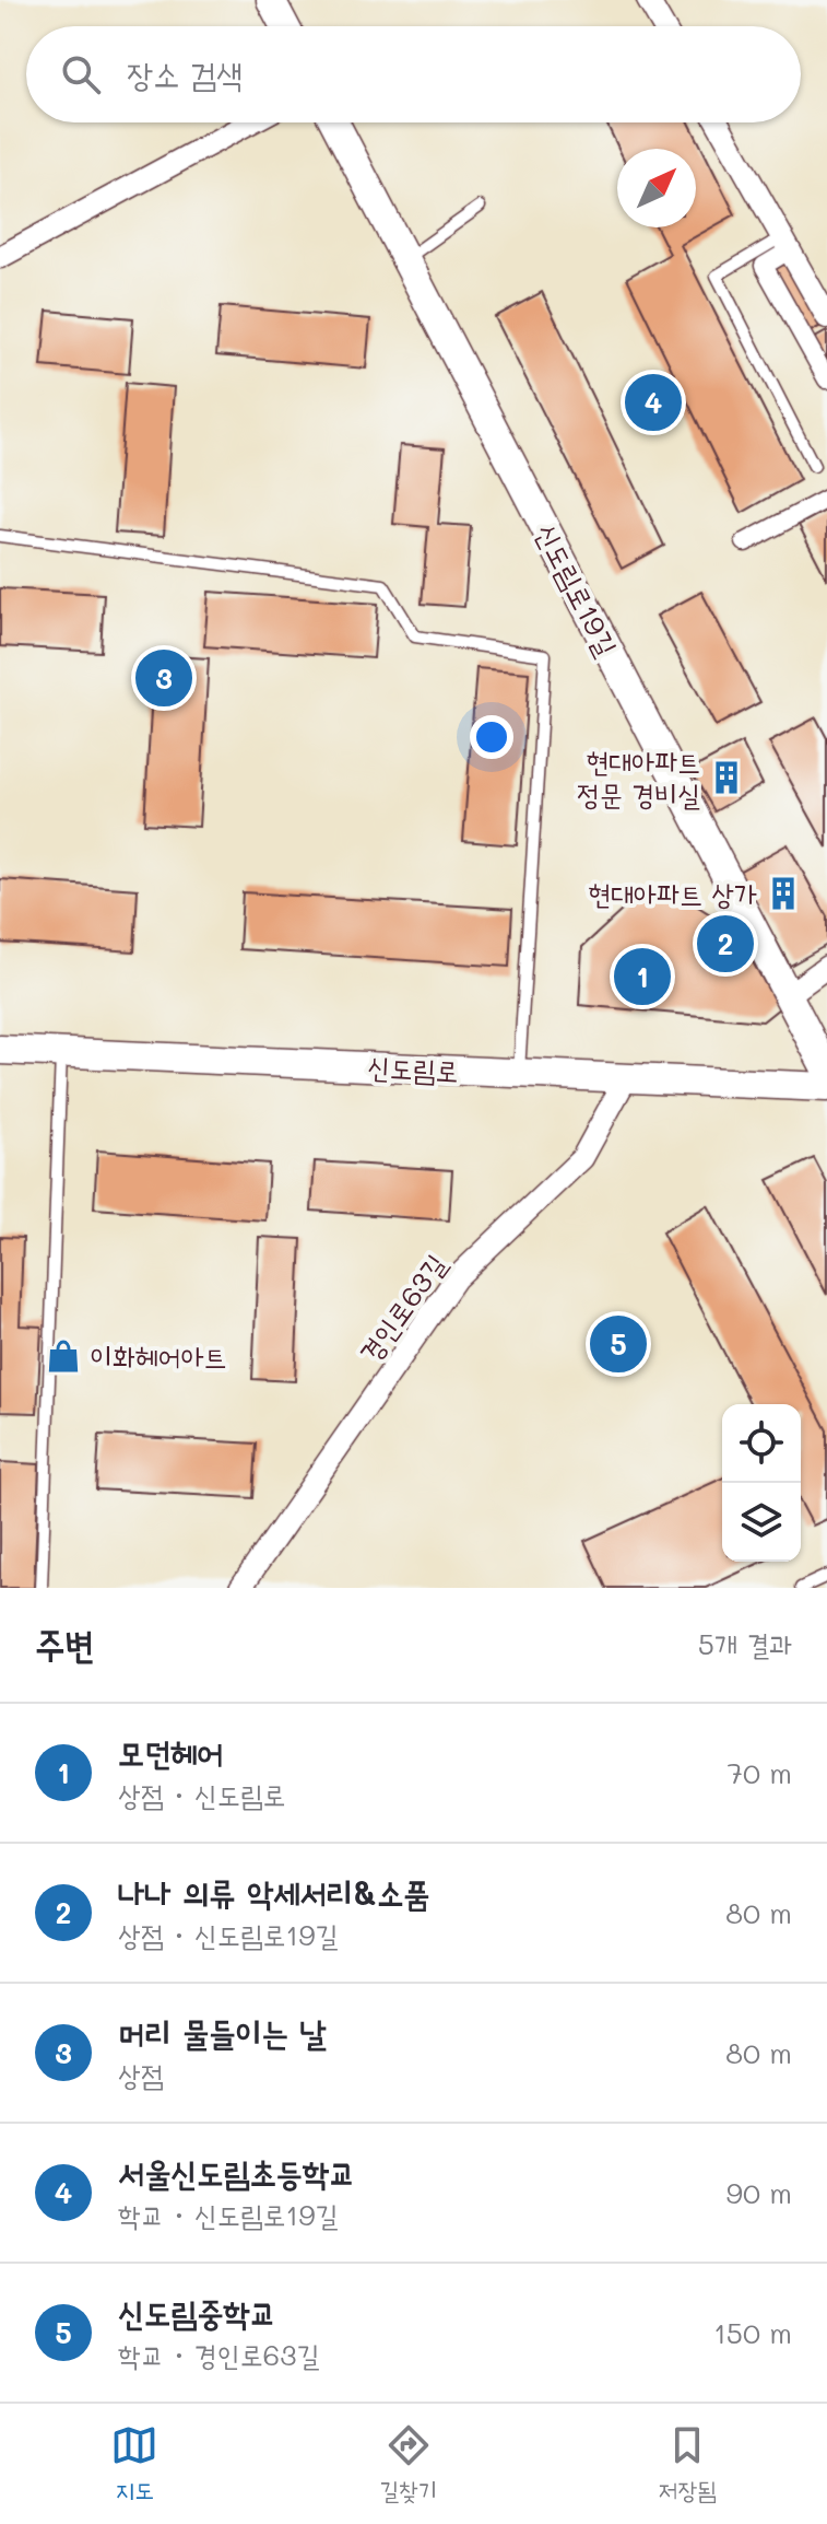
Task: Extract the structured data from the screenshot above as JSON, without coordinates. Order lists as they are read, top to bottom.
{
  "streets": {
    "street": ["신도림로19길", "신도림로", "경인로63길"]
  },
  "crossings": [
    ["신도림로", "경인로63길"]
  ],
  "places": {
    "building": ["현대아파트 정문 경비실", "현대아파트 상가"],
    "shop": ["이화헤어아트"]
  },
  "north": "top right",
  "page": {
    "search": "장소 검색",
    "pins": [
      "4",
      "3",
      "2",
      "1",
      "5"
    ],
    "heading": ["주변", "5개 결과"],
    "list": [
      {
        "mark": "1",
        "name": "모던헤어",
        "note": "상점 · 신도림로",
        "value": "70 m"
      },
      {
        "mark": "2",
        "name": "나나 의류 악세서리&소품",
        "note": "상점 · 신도림로19길",
        "value": "80 m"
      },
      {
        "mark": "3",
        "name": "머리 물들이는 날",
        "note": "상점",
        "value": "80 m"
      },
      {
        "mark": "4",
        "name": "서울신도림초등학교",
        "note": "학교 · 신도림로19길",
        "value": "90 m"
      },
      {
        "mark": "5",
        "name": "신도림중학교",
        "note": "학교 · 경인로63길",
        "value": "150 m"
      }
    ],
    "nav": ["지도", "길찾기", "저장됨"]
  }
}
